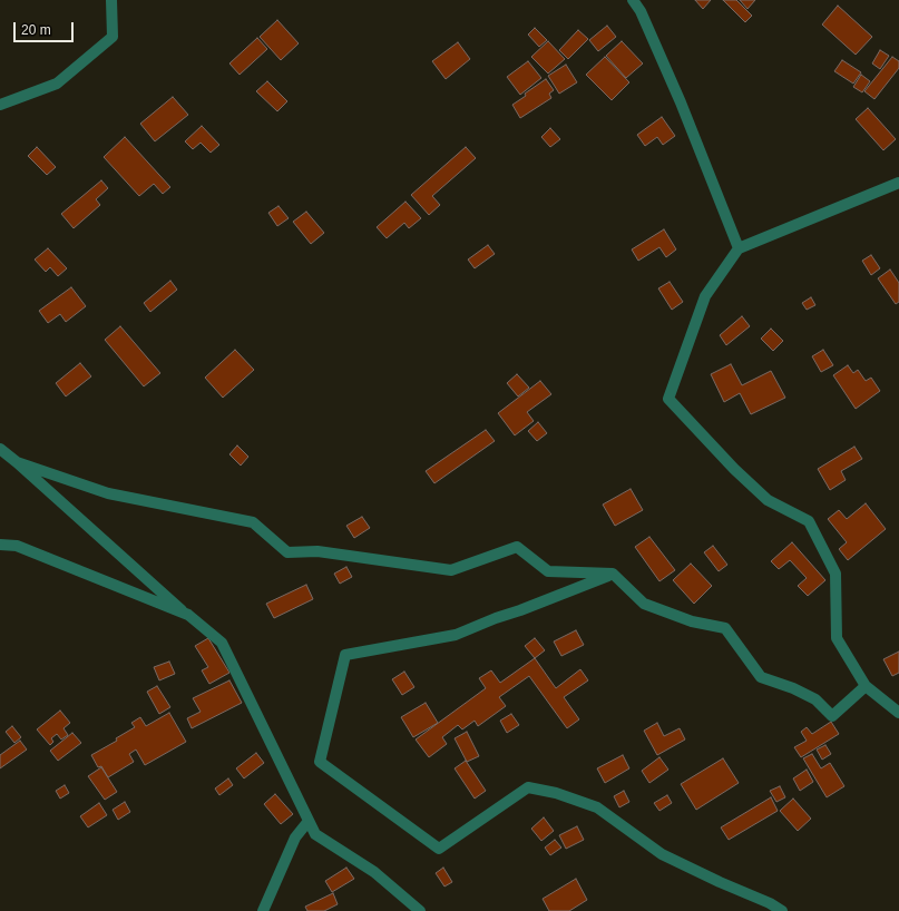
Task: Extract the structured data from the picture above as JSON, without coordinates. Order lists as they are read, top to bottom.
{
  "scale_bar": "20 m"
}
